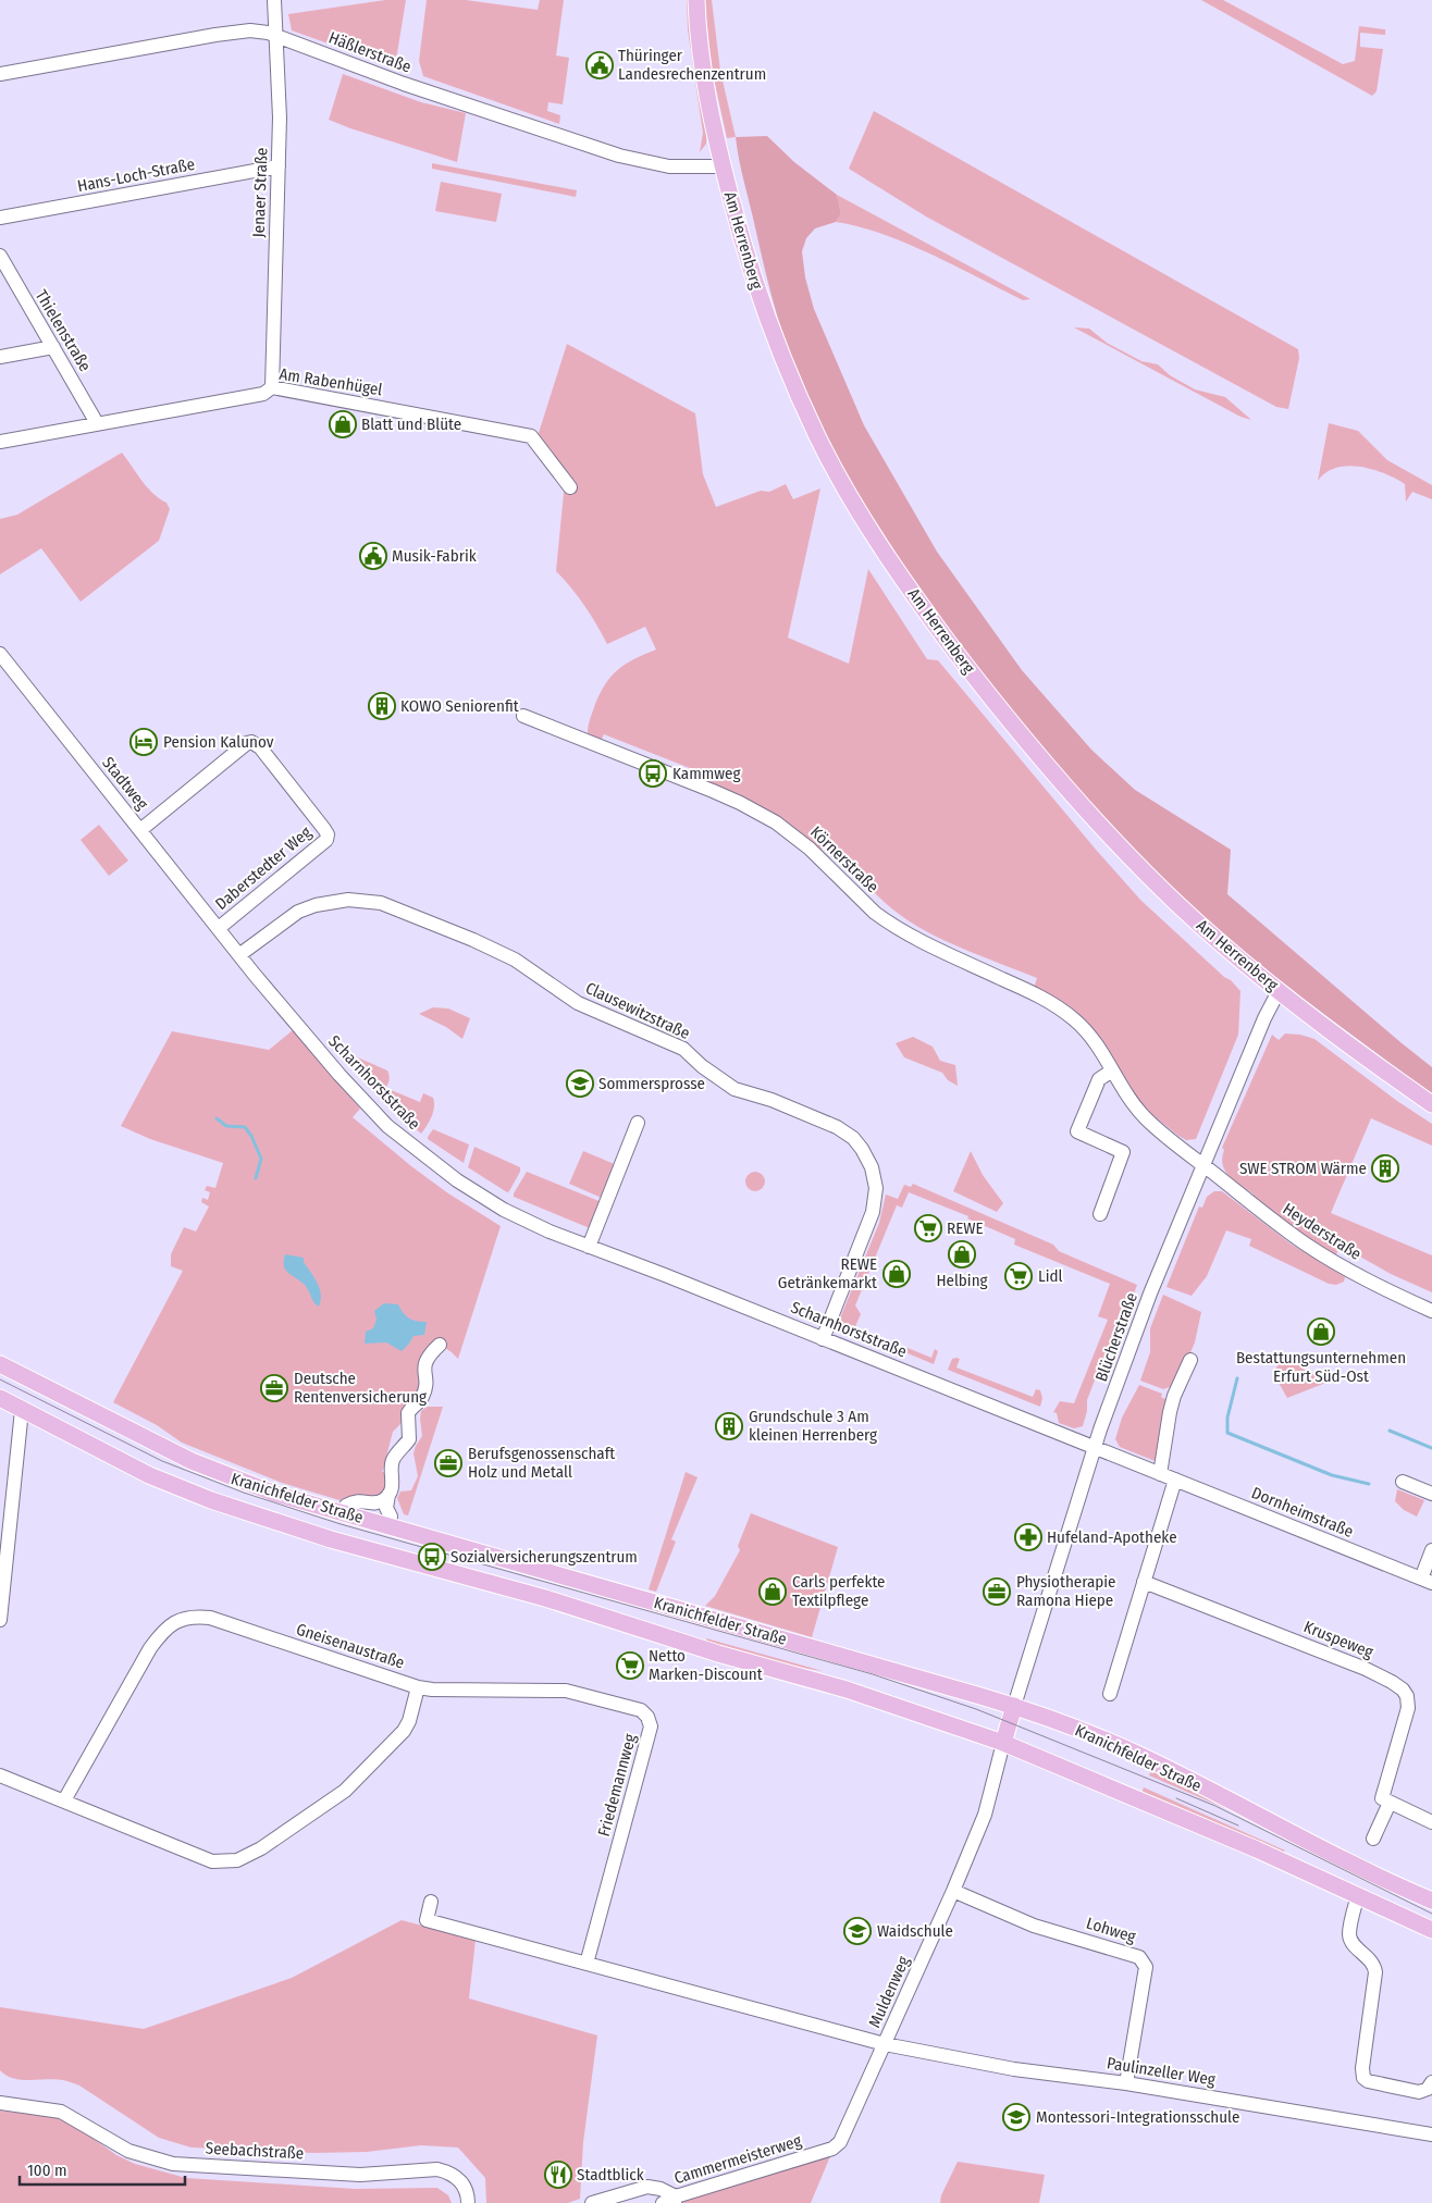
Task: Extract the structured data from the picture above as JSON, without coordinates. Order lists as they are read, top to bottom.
{
  "streets": {
    "main road": ["Am Herrenberg", "Kranichfelder Straße"],
    "street": [
      "Häßlerstraße",
      "Hans-Loch-Straße",
      "Jenaer Straße",
      "Thielenstraße",
      "Am Rabenhügel",
      "Stadtweg",
      "Körnerstraße",
      "Daberstedter Weg",
      "Clausewitzstraße",
      "Scharnhorststraße",
      "Heyderstraße",
      "Blücherstraße",
      "Dornheimstraße",
      "Kruspeweg",
      "Gneisenaustraße",
      "Friedemannweg",
      "Lohweg",
      "Muldenweg",
      "Paulinzeller Weg",
      "Seebachstraße",
      "Cammermeisterweg"
    ]
  },
  "crossings": [
    ["Häßlerstraße", "Jenaer Straße"],
    ["Häßlerstraße", "Am Herrenberg"],
    ["Hans-Loch-Straße", "Jenaer Straße"],
    ["Jenaer Straße", "Am Rabenhügel"],
    ["Am Herrenberg", "Blücherstraße"],
    ["Thielenstraße", "Am Rabenhügel"],
    ["Stadtweg", "Daberstedter Weg"],
    ["Stadtweg", "Scharnhorststraße"],
    ["Körnerstraße", "Heyderstraße"],
    ["Körnerstraße", "Blücherstraße"],
    ["Daberstedter Weg", "Scharnhorststraße"],
    ["Clausewitzstraße", "Scharnhorststraße"],
    ["Scharnhorststraße", "Blücherstraße"],
    ["Scharnhorststraße", "Dornheimstraße"],
    ["Heyderstraße", "Blücherstraße"],
    ["Blücherstraße", "Kranichfelder Straße"],
    ["Blücherstraße", "Dornheimstraße"],
    ["Kranichfelder Straße", "Muldenweg"],
    ["Gneisenaustraße", "Friedemannweg"],
    ["Lohweg", "Muldenweg"],
    ["Lohweg", "Paulinzeller Weg"],
    ["Muldenweg", "Paulinzeller Weg"],
    ["Muldenweg", "Cammermeisterweg"]
  ],
  "places": {
    "public building": ["Thüringer Landesrechenzentrum", "Musik-Fabrik"],
    "shop": [
      "Blatt und Blüte",
      "Helbing",
      "REWE Getränkemarkt",
      "Bestattungsunternehmen Erfurt Süd-Ost",
      "Carls perfekte Textilpflege"
    ],
    "building": ["KOWO Seniorenfit", "SWE STROM Wärme", "Grundschule 3 Am kleinen Herrenberg"],
    "hotel": ["Pension Kalunov"],
    "bus stop": ["Kammweg", "Sozialversicherungszentrum"],
    "school or university": ["Sommersprosse", "Waidschule", "Montessori-Integrationsschule"],
    "supermarket": ["REWE", "Lidl", "Netto Marken-Discount"],
    "office": ["Deutsche Rentenversicherung", "Berufsgenossenschaft Holz und Metall", "Physiotherapie Ramona Hiepe"],
    "pharmacy": ["Hufeland-Apotheke"],
    "restaurant": ["Stadtblick"]
  },
  "scale_bar": "100 m"
}
